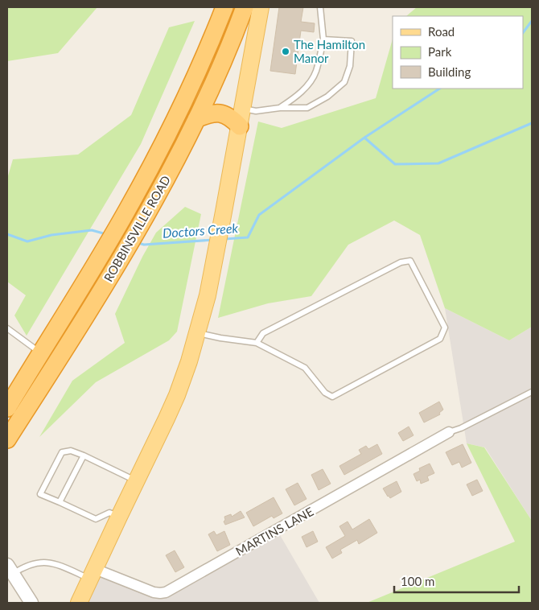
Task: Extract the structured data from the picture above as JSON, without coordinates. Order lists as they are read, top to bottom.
{
  "streets": {
    "highway": ["ROBBINSVILLE ROAD"],
    "street": ["MARTINS LANE"]
  },
  "water": ["Doctors Creek"],
  "places": ["The Hamilton Manor"],
  "legend": ["Road", "Park", "Building"],
  "scale_bar": "100 m"
}
